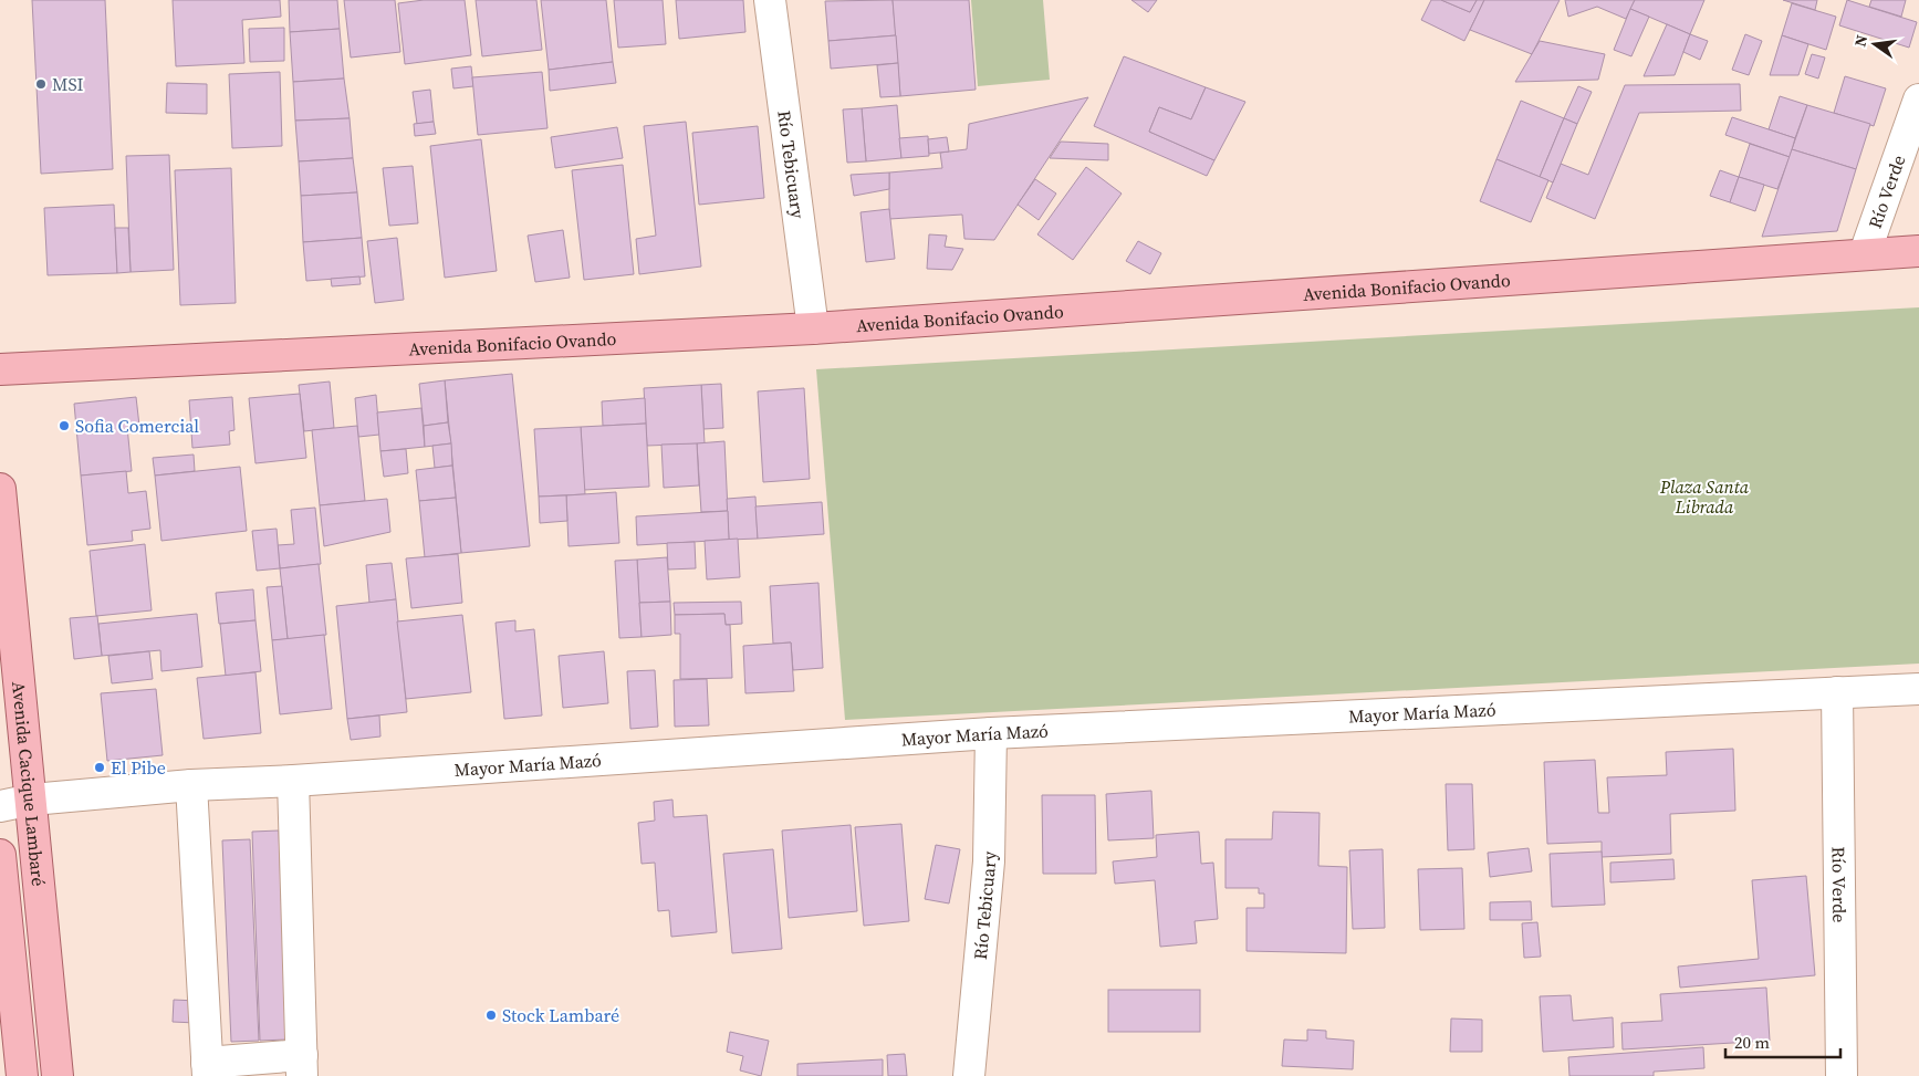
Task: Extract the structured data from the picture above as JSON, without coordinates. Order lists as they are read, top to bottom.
{
  "streets": {
    "main road": ["Avenida Bonifacio Ovando", "Avenida Cacique Lambaré"],
    "street": ["Río Tebicuary", "Río Verde", "Mayor María Mazó"]
  },
  "crossings": [
    ["Río Tebicuary", "Avenida Bonifacio Ovando"],
    ["Río Tebicuary", "Mayor María Mazó"],
    ["Río Verde", "Avenida Bonifacio Ovando"],
    ["Río Verde", "Mayor María Mazó"],
    ["Mayor María Mazó", "Avenida Cacique Lambaré"]
  ],
  "parks": ["Plaza Santa Librada"],
  "places": [
    "MSI",
    "Sofia Comercial",
    "El Pibe",
    "Stock Lambaré"
  ],
  "scale_bar": "20 m",
  "north": "left"
}
